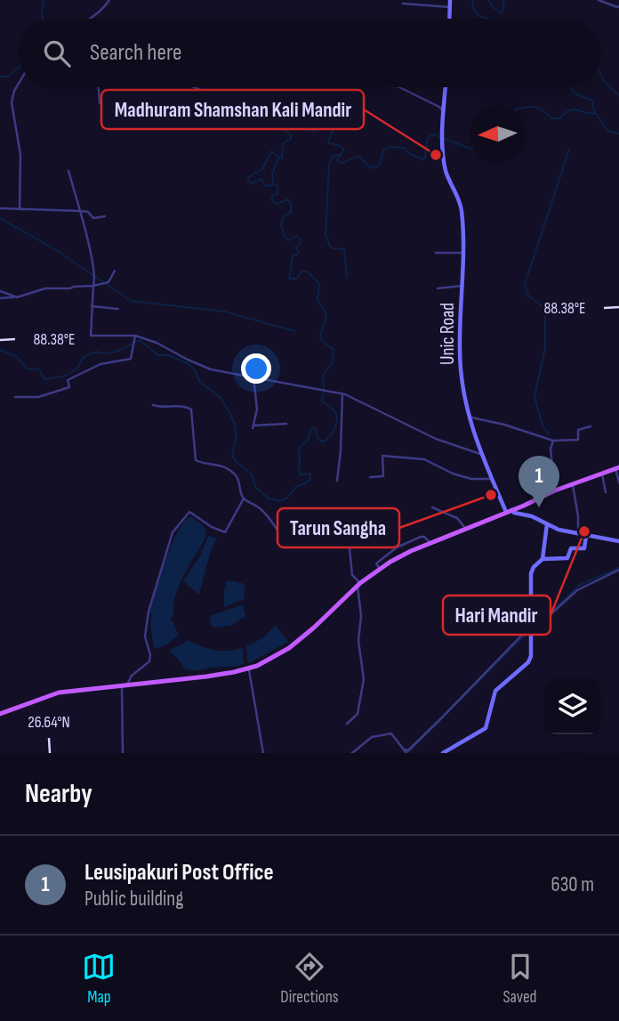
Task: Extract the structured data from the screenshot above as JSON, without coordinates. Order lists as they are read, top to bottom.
{
  "streets": {
    "main road": ["Unic Road"]
  },
  "places": ["Madhuram Shamshan Kali Mandir", "Tarun Sangha", "Hari Mandir"],
  "north": "left",
  "page": {
    "search": "Search here",
    "pins": "1",
    "heading": "Nearby",
    "list": [
      {
        "mark": "1",
        "name": "Leusipakuri Post Office",
        "note": "Public building",
        "value": "630 m"
      }
    ],
    "nav": ["Map", "Directions", "Saved"]
  },
  "coordinates": ["88.38°E", "26.64°N"]
}
